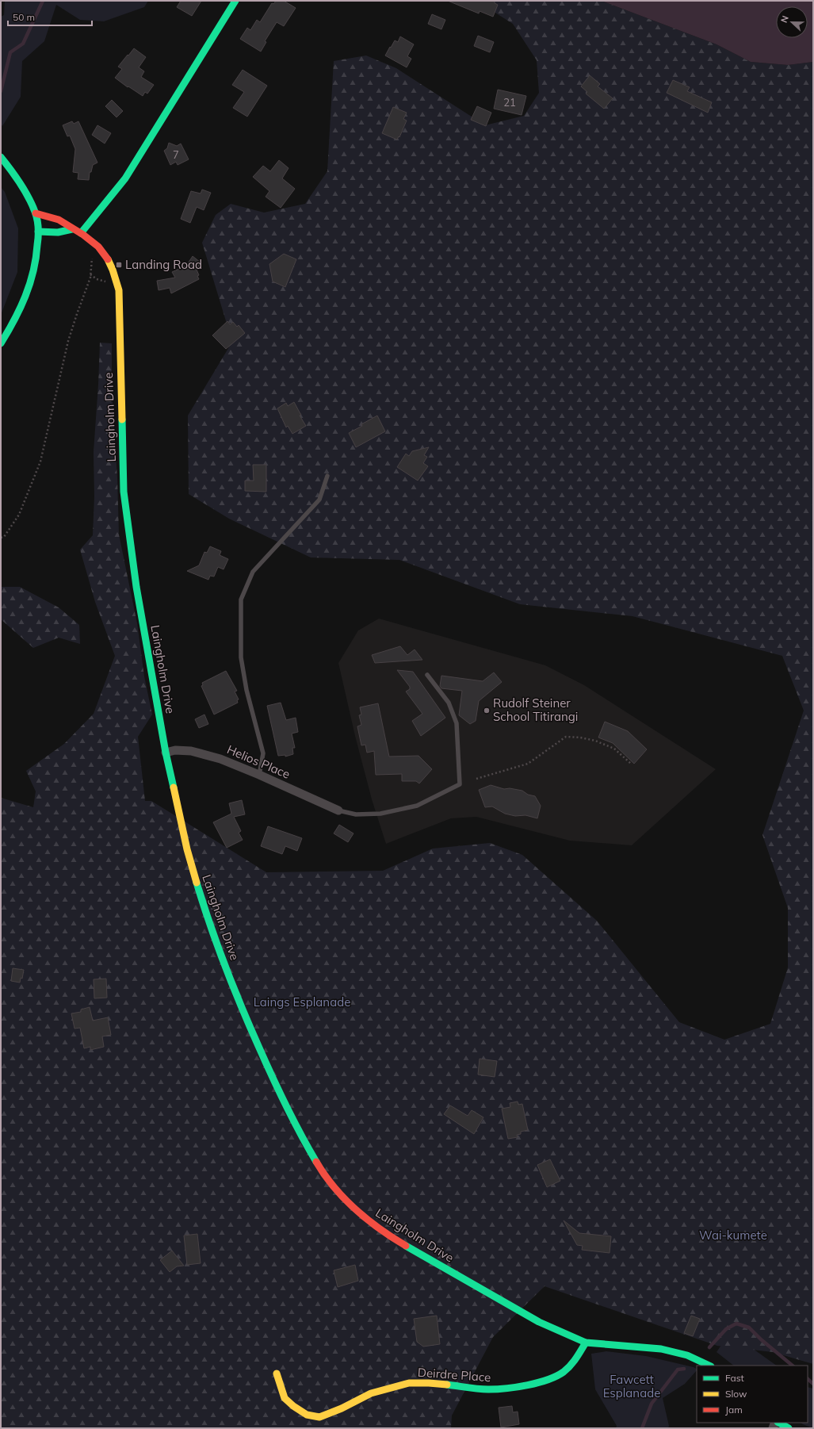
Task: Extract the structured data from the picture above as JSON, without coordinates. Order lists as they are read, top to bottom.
{
  "streets": {
    "street": ["Laingholm Drive", "Helios Place", "Deirdre Place"]
  },
  "crossings": [
    ["Laingholm Drive", "Helios Place"],
    ["Laingholm Drive", "Deirdre Place"]
  ],
  "parks": ["Laings Esplanade", "Wai-kumete", "Fawcett Esplanade"],
  "places": {
    "transit": ["Landing Road"],
    "other": ["Rudolf Steiner School Titirangi"]
  },
  "house_numbers": ["21", "7"],
  "legend": ["Fast", "Slow", "Jam"],
  "scale_bar": "50 m",
  "north": "left"
}
